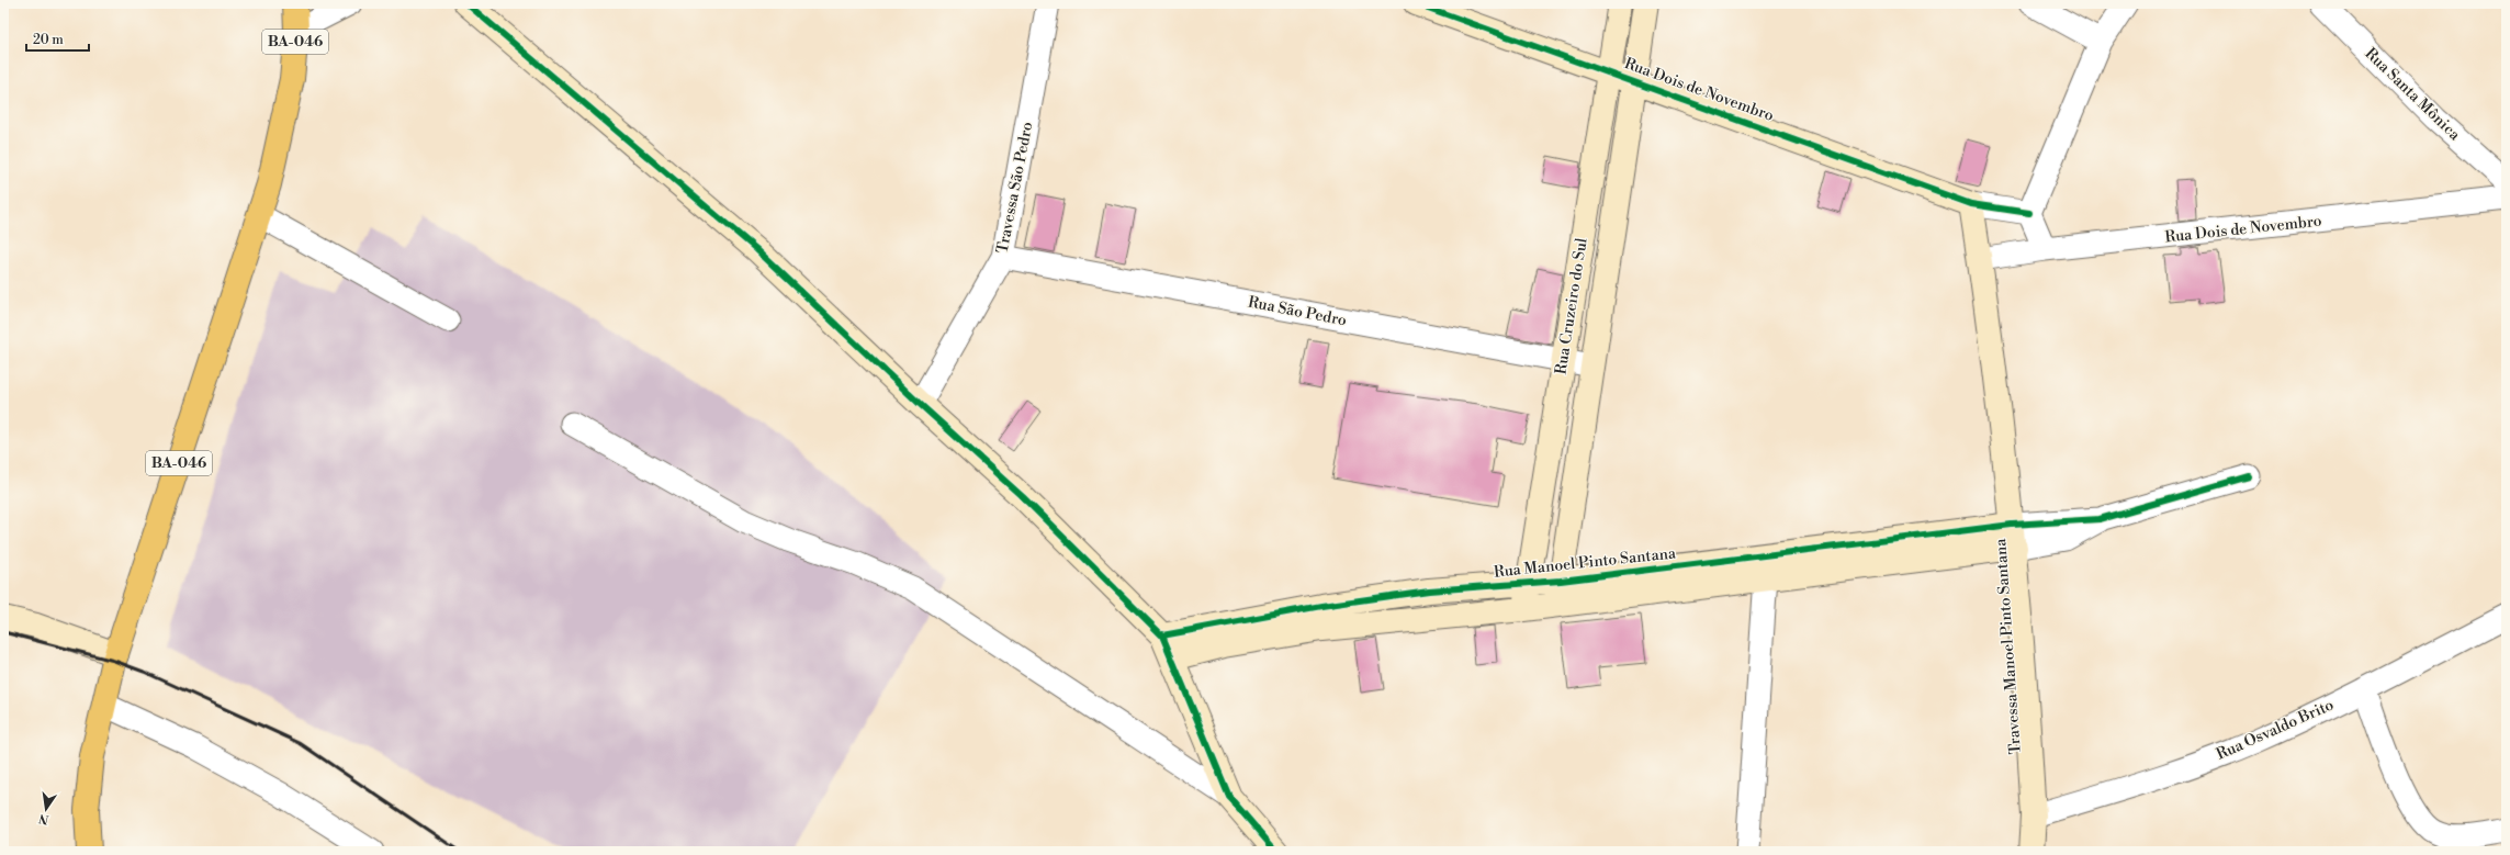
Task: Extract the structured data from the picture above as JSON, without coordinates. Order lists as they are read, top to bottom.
{
  "streets": {
    "main road": ["BA-046"],
    "street": [
      "Rua Dois de Novembro",
      "Rua Santa Mônica",
      "Travessa São Pedro",
      "Rua Cruzeiro do Sul",
      "Rua São Pedro",
      "Rua Manoel Pinto Santana",
      "Travessa Manoel Pinto Santana",
      "Rua Osvaldo Brito"
    ]
  },
  "crossings": [
    ["Rua Dois de Novembro", "Rua Cruzeiro do Sul"],
    ["Rua Dois de Novembro", "Travessa Manoel Pinto Santana"],
    ["Travessa São Pedro", "Rua São Pedro"],
    ["Rua Cruzeiro do Sul", "Rua São Pedro"],
    ["Rua Cruzeiro do Sul", "Rua Manoel Pinto Santana"],
    ["Rua Manoel Pinto Santana", "Travessa Manoel Pinto Santana"],
    ["Travessa Manoel Pinto Santana", "Rua Osvaldo Brito"]
  ],
  "scale_bar": "20 m",
  "north": "bottom"
}
